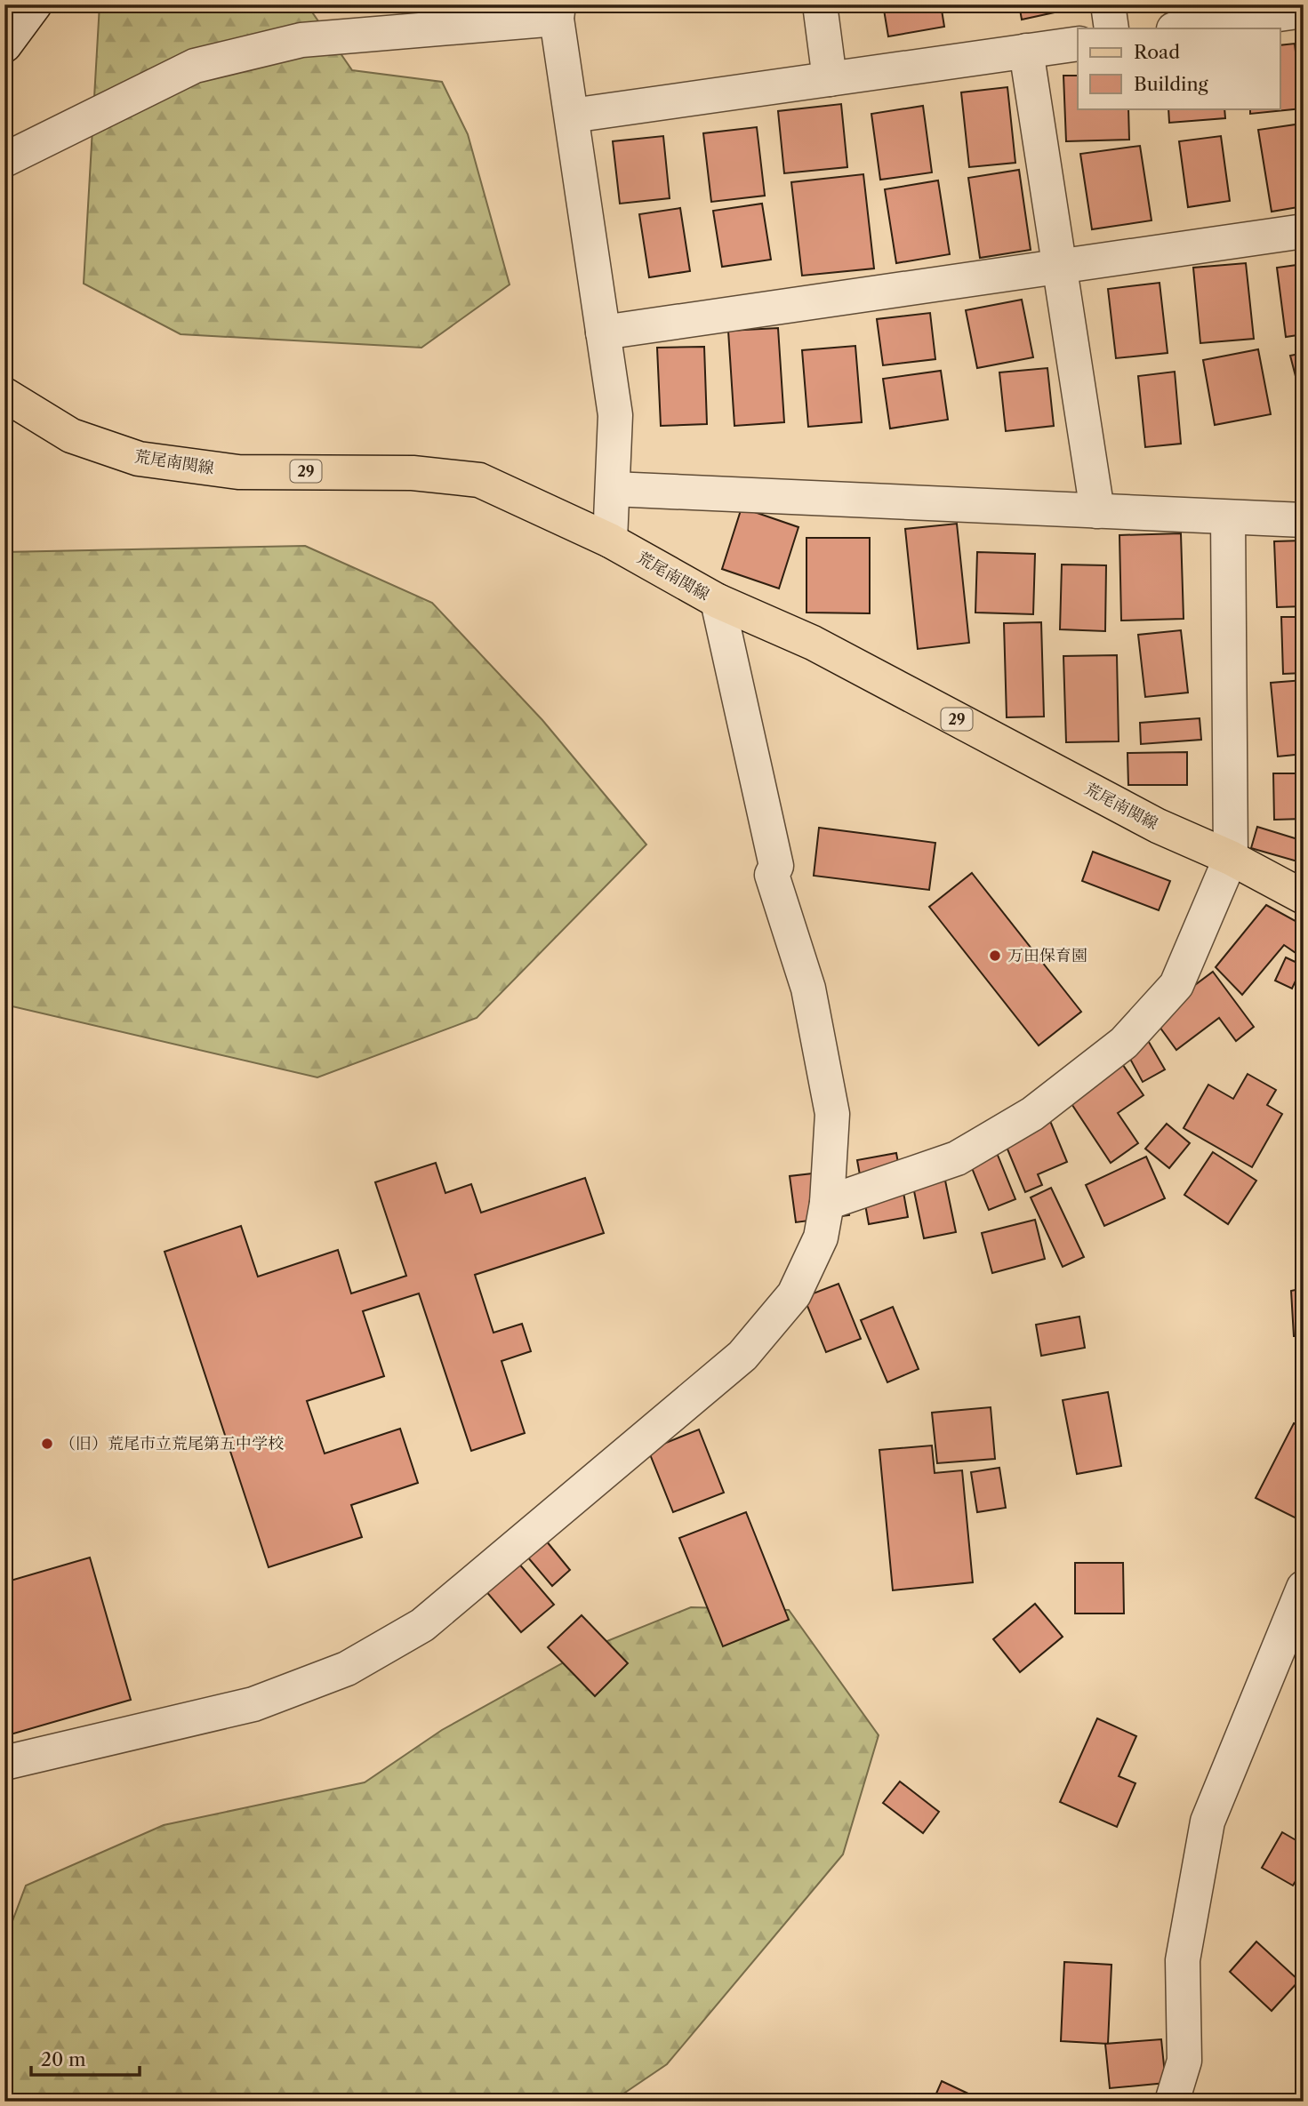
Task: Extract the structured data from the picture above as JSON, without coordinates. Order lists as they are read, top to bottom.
{
  "streets": {
    "main road": ["荒尾南関線", "29"]
  },
  "places": ["万田保育園", "（旧）荒尾市立荒尾第五中学校"],
  "legend": ["Road", "Building"],
  "scale_bar": "20 m"
}
